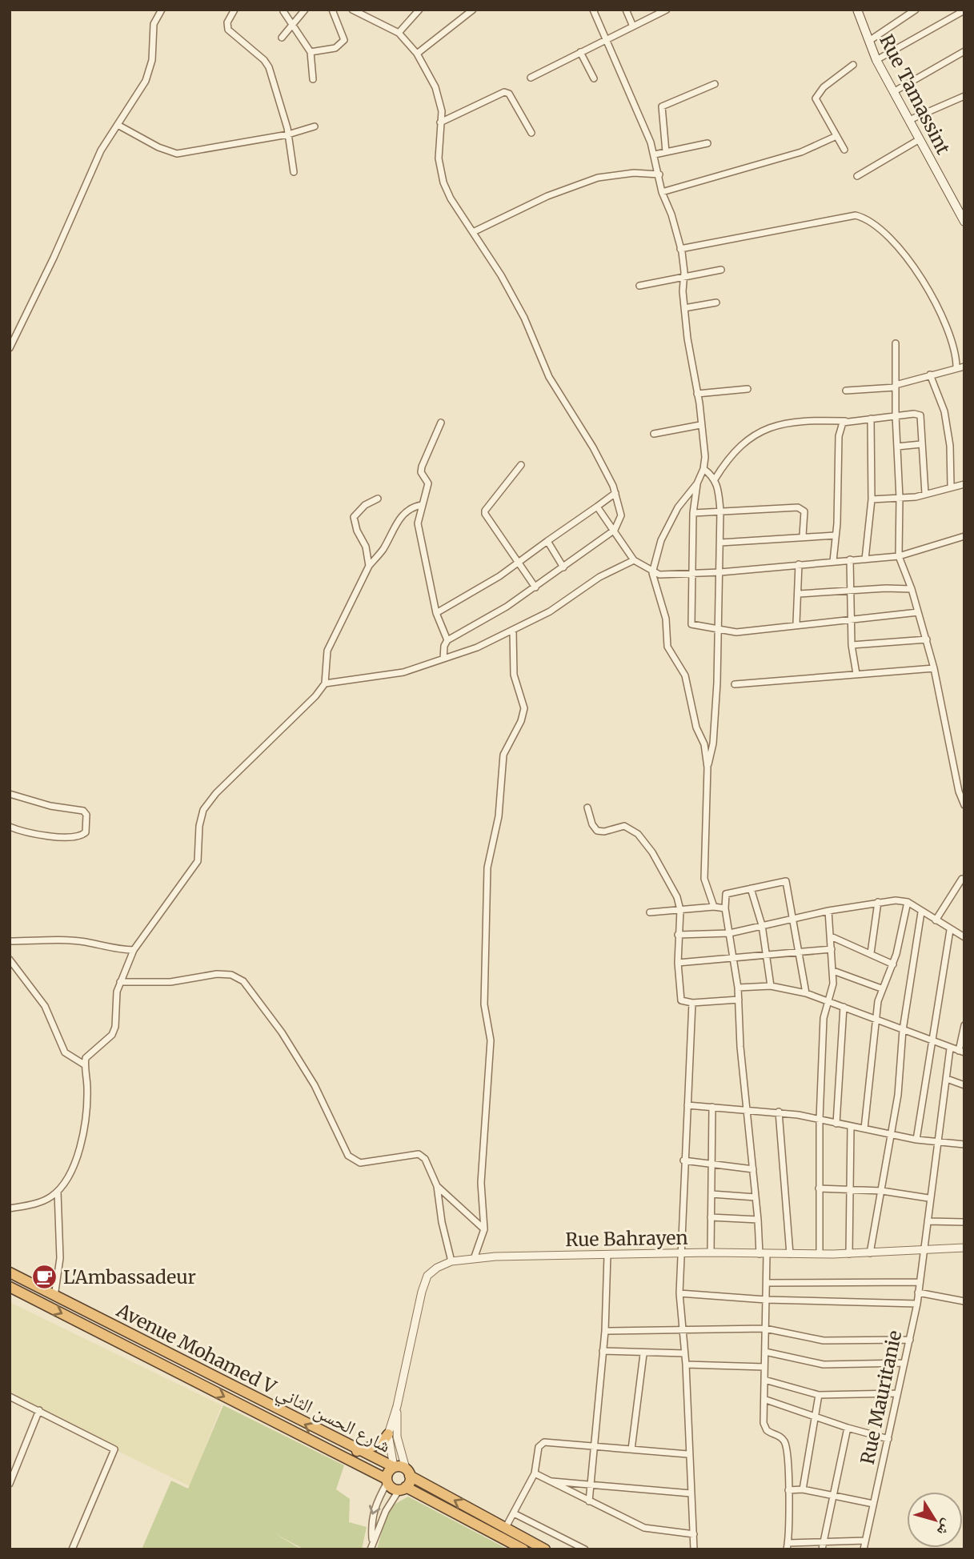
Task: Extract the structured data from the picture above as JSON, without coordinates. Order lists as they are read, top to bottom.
{
  "streets": {
    "highway": ["Avenue Mohamed V شارع الحسن الثاني"],
    "main road": ["Rue Tamassint"],
    "street": ["Rue Bahrayen", "Rue Mauritanie"]
  },
  "crossings": [
    ["Rue Bahrayen", "Avenue Mohamed V شارع الحسن الثاني"],
    ["Rue Bahrayen", "Rue Mauritanie"]
  ],
  "places": {
    "cafe": ["L'Ambassadeur"]
  },
  "north": "bottom right"
}
